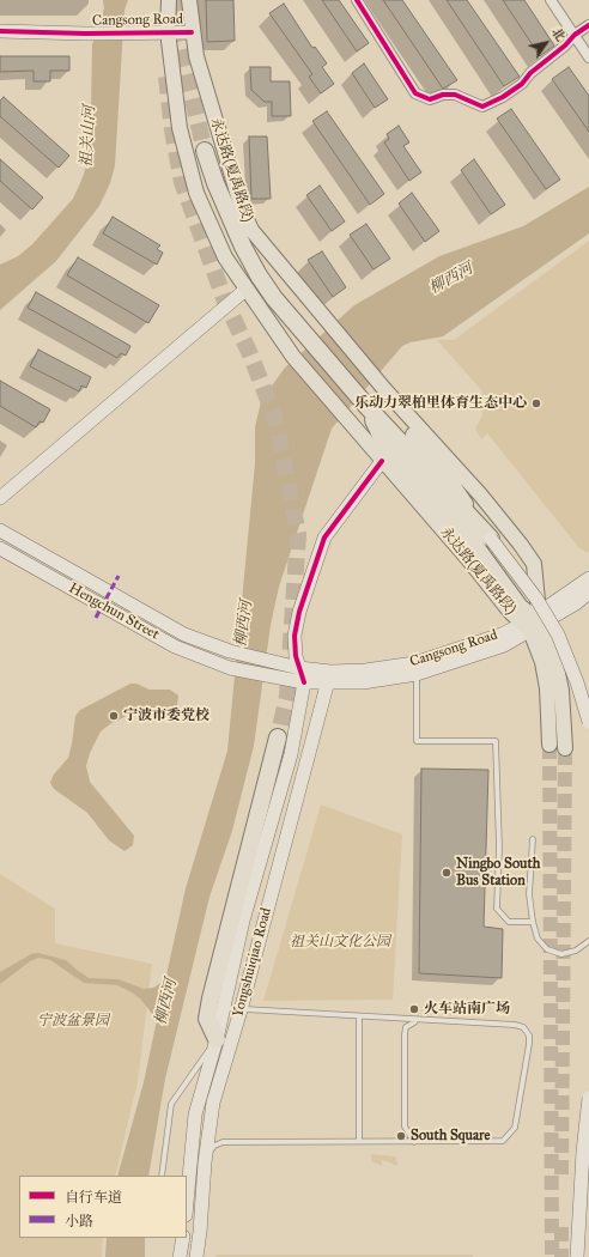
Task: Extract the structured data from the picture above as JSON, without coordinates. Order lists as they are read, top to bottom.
{
  "streets": {
    "main road": [
      "Cangsong Road",
      "永达路(夏禹路段)",
      "Hengchun Street",
      "Yongshuiqiao Road"
    ]
  },
  "crossings": [
    ["Cangsong Road", "永达路(夏禹路段)"],
    ["Cangsong Road", "Hengchun Street"],
    ["Cangsong Road", "Yongshuiqiao Road"]
  ],
  "water": ["祖关山河", "柳西河"],
  "parks": ["祖关山文化公园", "宁波盆景园"],
  "places": [
    "乐动力翠柏里体育生态中心",
    "宁波市委党校",
    "Ningbo South Bus Station",
    "火车站南广场",
    "South Square"
  ],
  "legend": ["自行车道", "小路"],
  "north": "top right"
}
